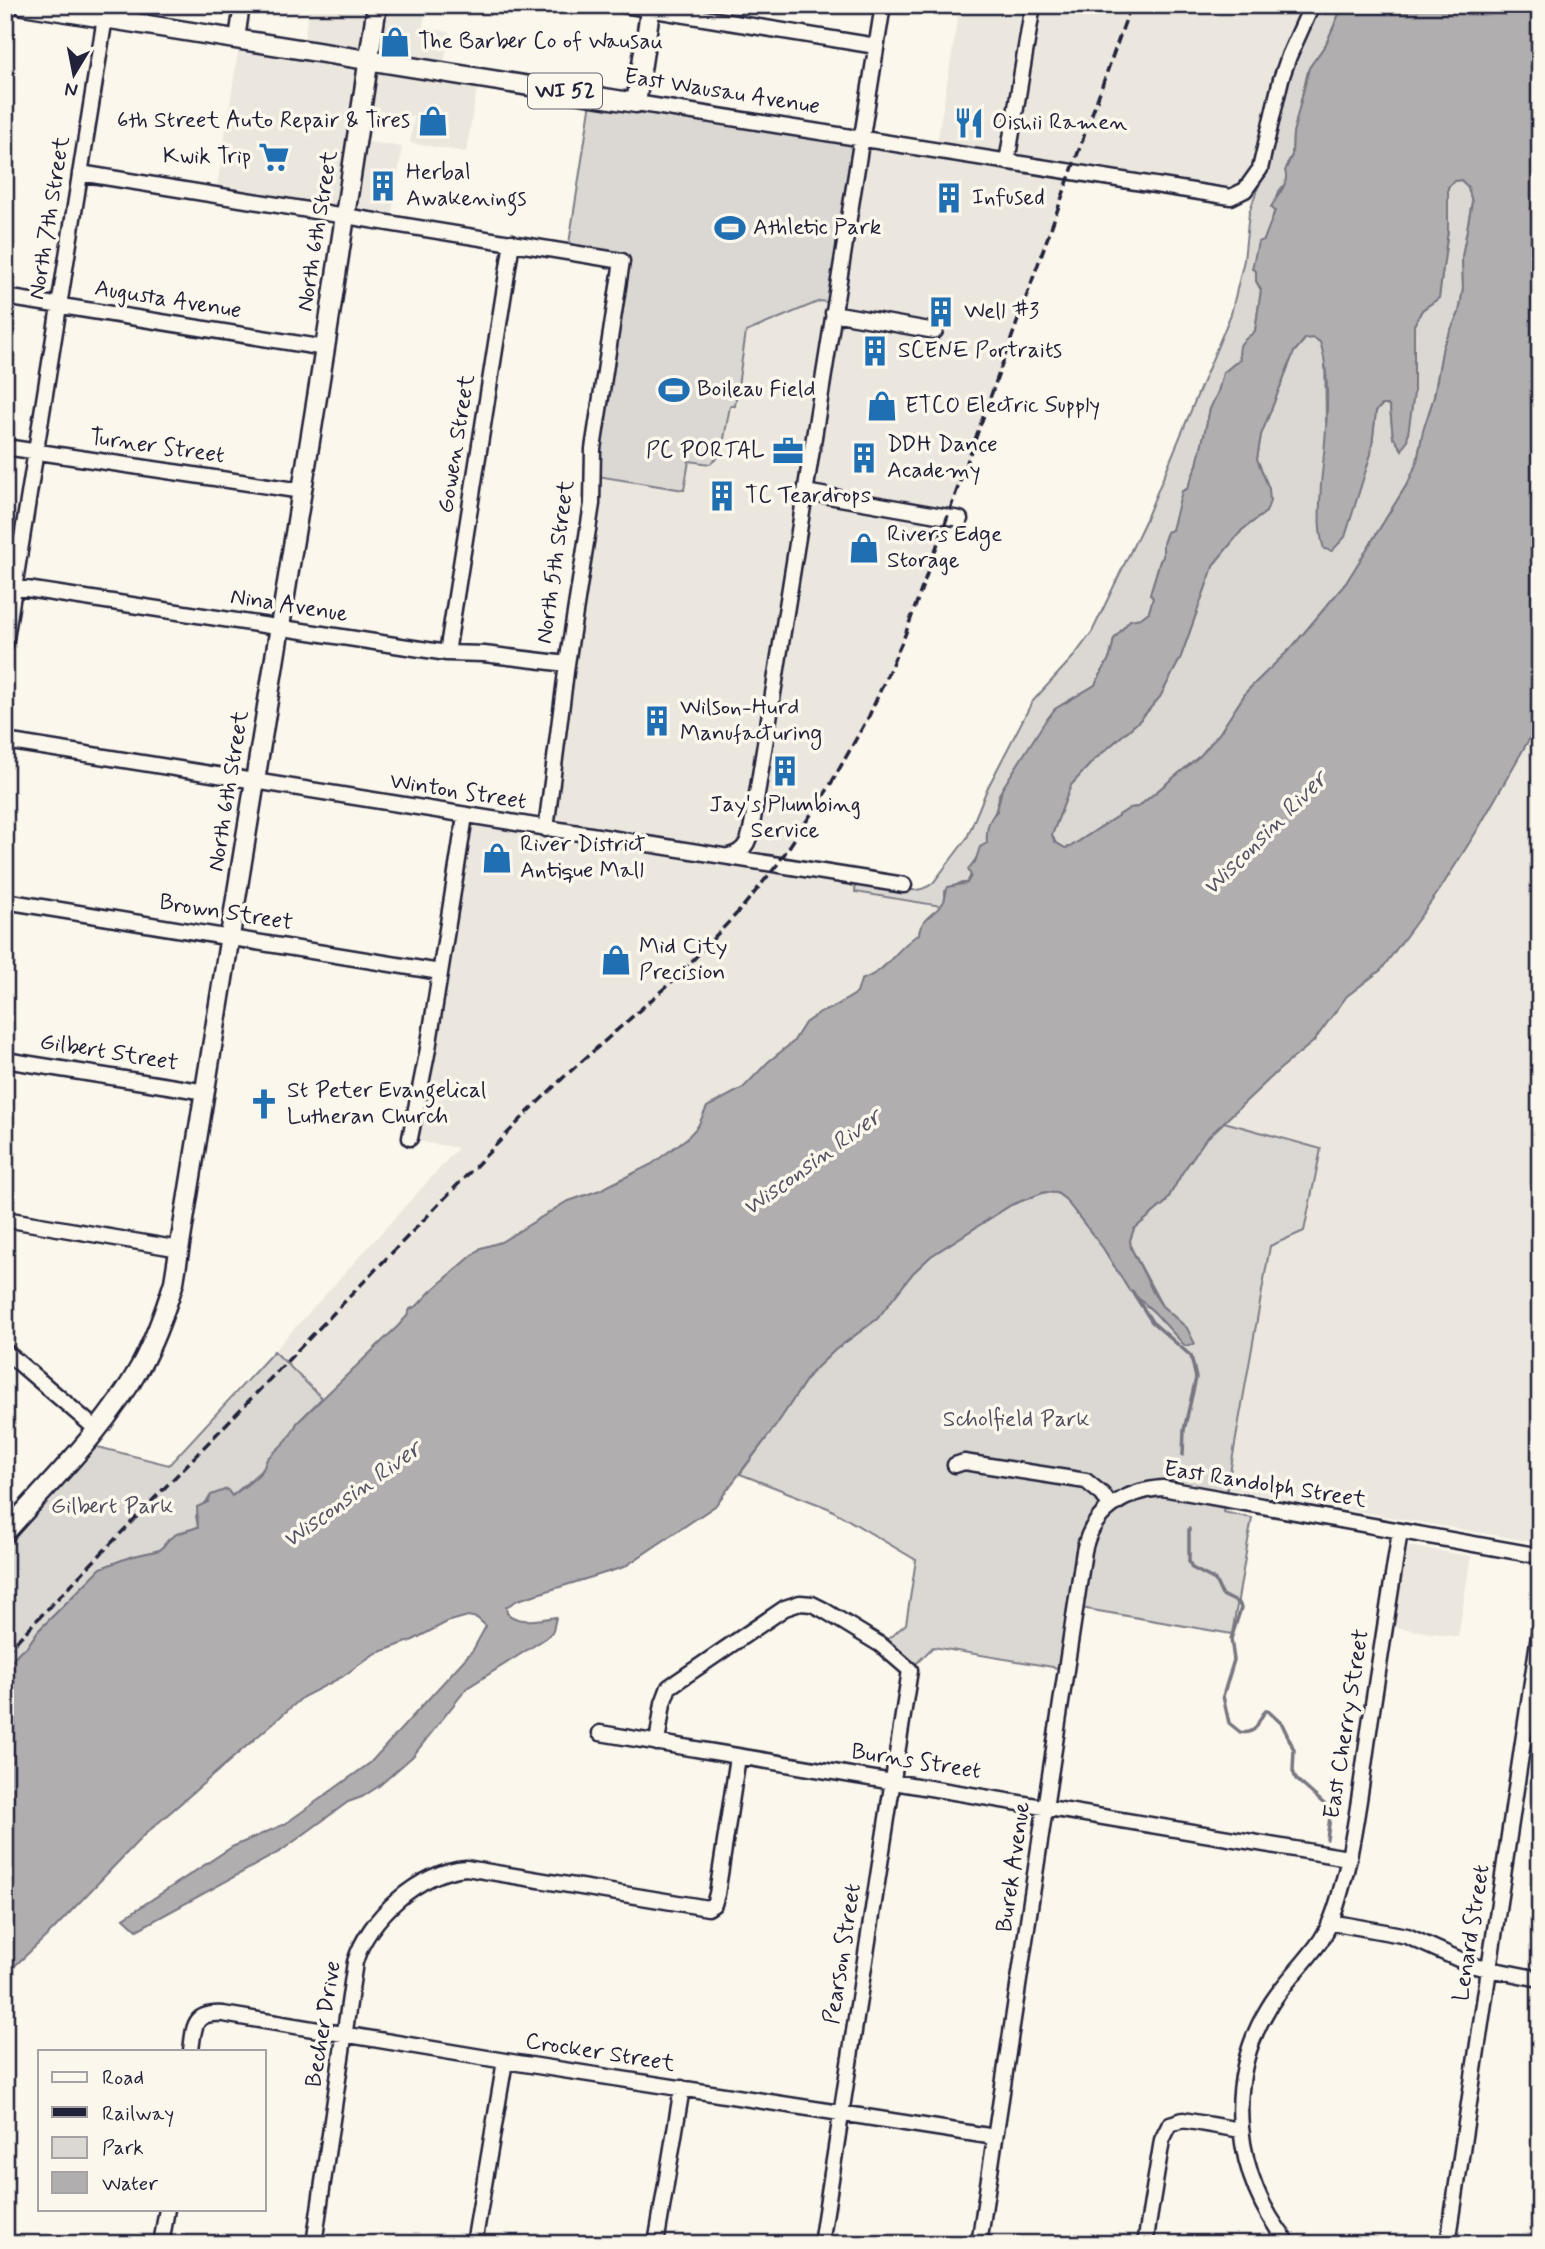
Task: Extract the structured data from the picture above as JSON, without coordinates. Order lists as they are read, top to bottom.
{
  "streets": {
    "main road": ["WI 52", "East Wausau Avenue", "North 6th Street"],
    "street": [
      "North 7th Street",
      "Augusta Avenue",
      "Gowen Street",
      "Turner Street",
      "North 5th Street",
      "Nina Avenue",
      "Winton Street",
      "Brown Street",
      "Gilbert Street",
      "East Randolph Street",
      "East Cherry Street",
      "Burns Street",
      "Burek Avenue",
      "Lenard Street",
      "Pearson Street",
      "Becher Drive",
      "Crocker Street"
    ]
  },
  "crossings": [
    ["East Wausau Avenue", "North 7th Street"],
    ["East Wausau Avenue", "North 6th Street"],
    ["North 7th Street", "Augusta Avenue"],
    ["North 7th Street", "Turner Street"],
    ["North 7th Street", "Nina Avenue"],
    ["North 6th Street", "Augusta Avenue"],
    ["North 6th Street", "Turner Street"],
    ["North 6th Street", "Nina Avenue"],
    ["North 6th Street", "Winton Street"],
    ["North 6th Street", "Brown Street"],
    ["North 6th Street", "Gilbert Street"],
    ["Gowen Street", "North 5th Street"],
    ["Gowen Street", "Nina Avenue"],
    ["North 5th Street", "Nina Avenue"],
    ["North 5th Street", "Winton Street"],
    ["East Randolph Street", "East Cherry Street"],
    ["East Randolph Street", "Burek Avenue"],
    ["East Cherry Street", "Burns Street"],
    ["Burns Street", "Burek Avenue"],
    ["Burns Street", "Pearson Street"],
    ["Burns Street", "Becher Drive"],
    ["Burek Avenue", "Crocker Street"],
    ["Pearson Street", "Crocker Street"],
    ["Becher Drive", "Crocker Street"]
  ],
  "water": ["Wisconsin River"],
  "parks": ["Scholfield Park", "Gilbert Park"],
  "places": {
    "shop": [
      "The Barber Co of Wausau",
      "6th Street Auto Repair & Tires",
      "ETCO Electric Supply",
      "Rivers Edge Storage",
      "River District Antique Mall",
      "Mid City Precision"
    ],
    "restaurant": ["Oishii Ramen"],
    "supermarket": ["Kwik Trip"],
    "building": [
      "Herbal Awakenings",
      "Infused",
      "Well #3",
      "SCENE Portraits",
      "DDH Dance Academy",
      "TC Teardrops",
      "Wilson-Hurd Manufacturing",
      "Jay's Plumbing Service"
    ],
    "sports": ["Athletic Park", "Boileau Field"],
    "office": ["PC PORTAL"],
    "church": ["St Peter Evangelical Lutheran Church"]
  },
  "legend": [
    "Road",
    "Railway",
    "Park",
    "Water"
  ],
  "north": "bottom"
}
